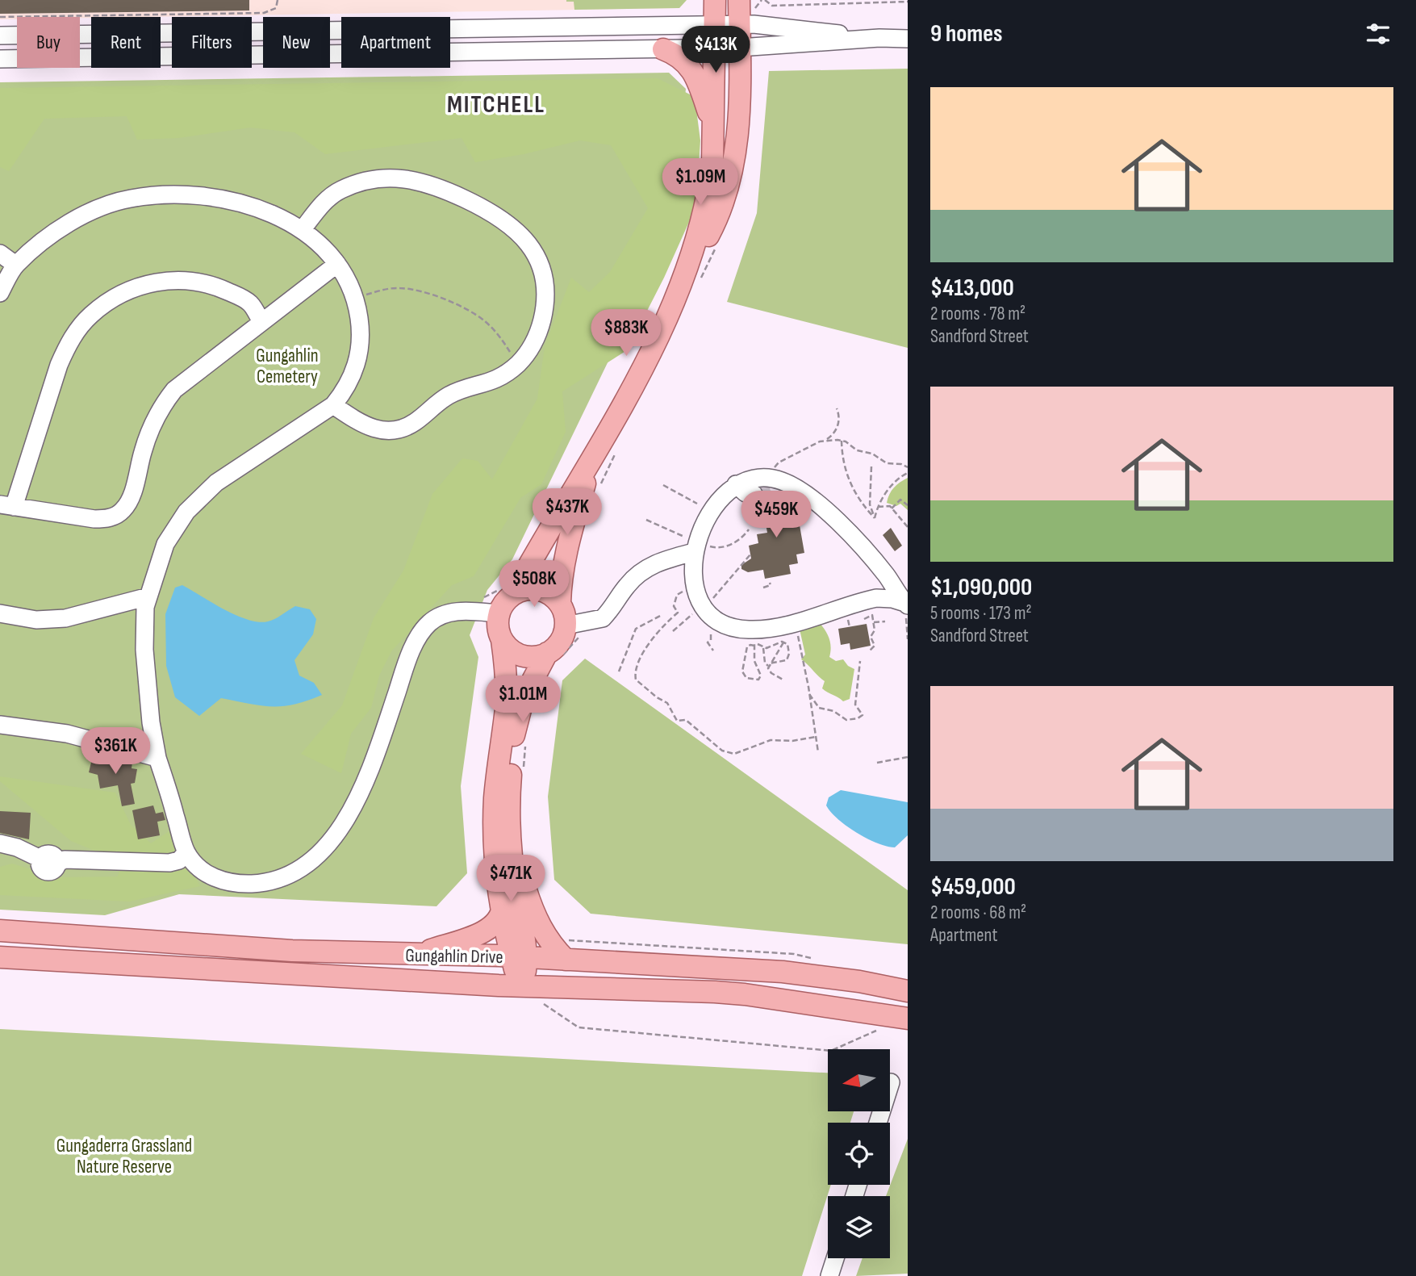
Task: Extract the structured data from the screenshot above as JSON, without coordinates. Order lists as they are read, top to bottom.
{
  "streets": {
    "main road": ["Gungahlin Drive"]
  },
  "districts": ["MITCHELL"],
  "parks": ["Gungahlin Cemetery", "Gungaderra Grassland Nature Reserve"],
  "north": "left",
  "page": {
    "heading": "9 homes",
    "chip": [
      "Buy",
      "Rent",
      "Filters",
      "New",
      "Apartment"
    ],
    "price": [
      "$413K",
      "$1.09M",
      "$883K",
      "$437K",
      "$459K",
      "$508K",
      "$1.01M",
      "$361K",
      "$471K"
    ],
    "list": [
      {
        "name": "$413,000",
        "note": "2 rooms · 78 m² · Sandford Street"
      },
      {
        "name": "$1,090,000",
        "note": "5 rooms · 173 m² · Sandford Street"
      },
      {
        "name": "$459,000",
        "note": "2 rooms · 68 m² · Apartment"
      }
    ]
  }
}
